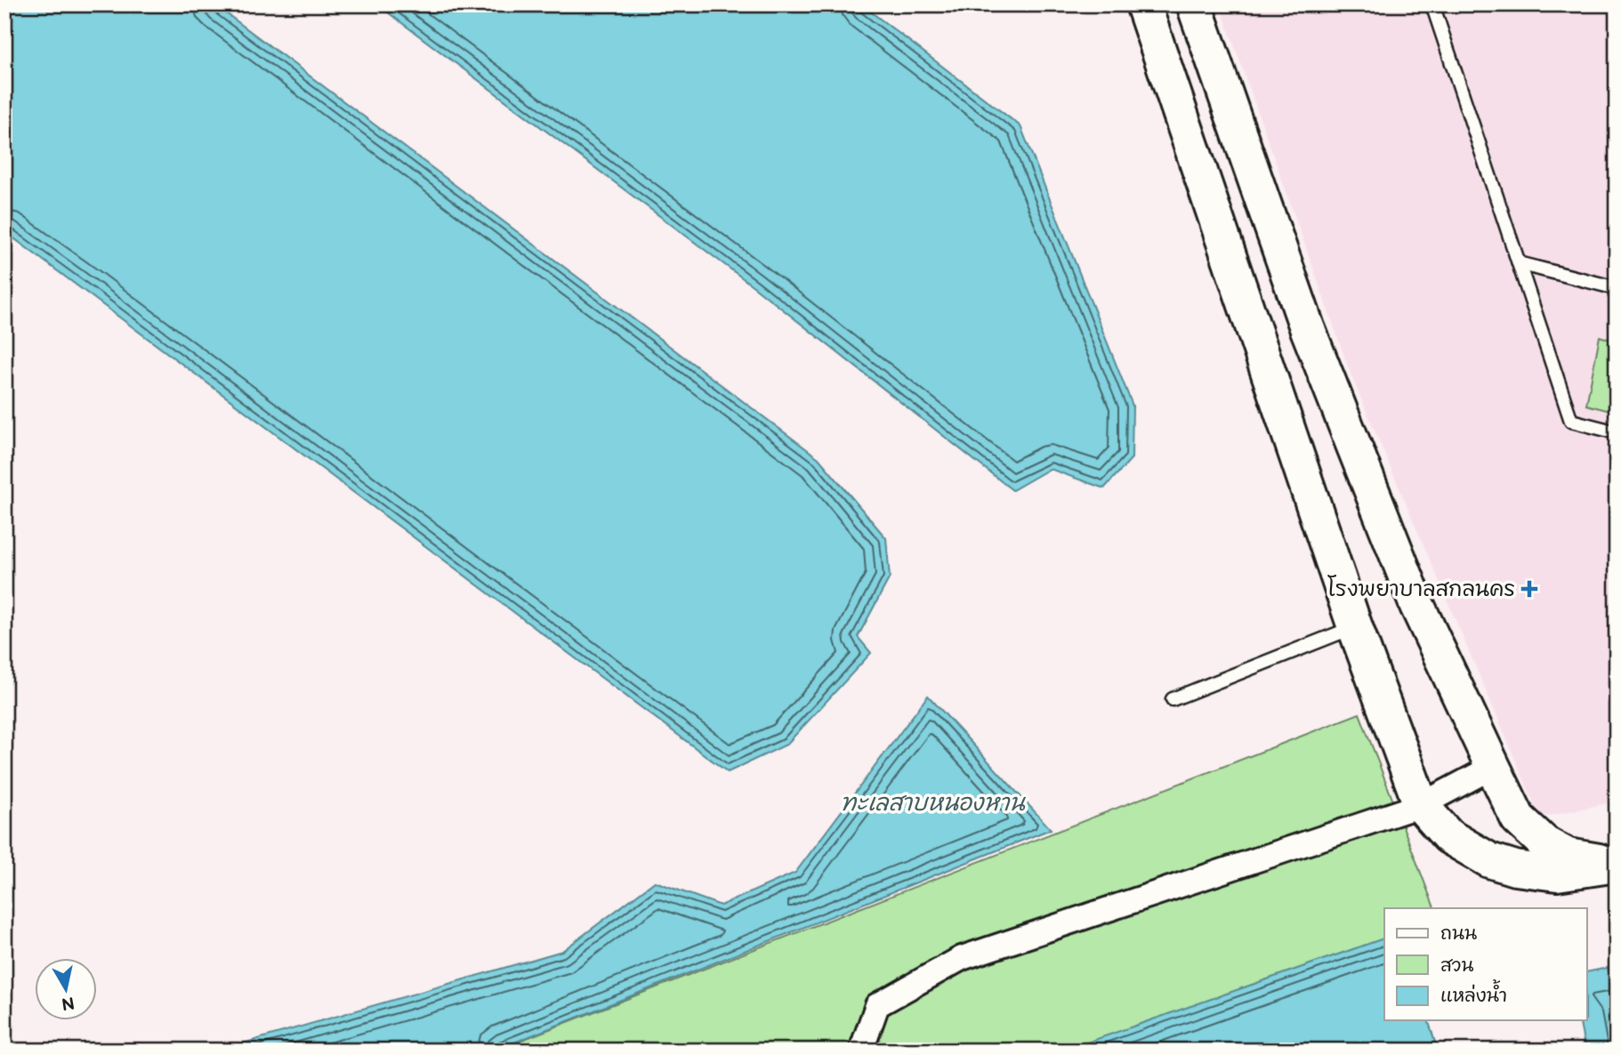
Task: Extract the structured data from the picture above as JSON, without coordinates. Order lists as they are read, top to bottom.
{
  "water": ["ทะเลสาบหนองหาน"],
  "places": {
    "health": ["โรงพยาบาลสกลนคร"]
  },
  "legend": ["ถนน", "สวน", "แหล่งน้ำ"],
  "north": "bottom"
}
